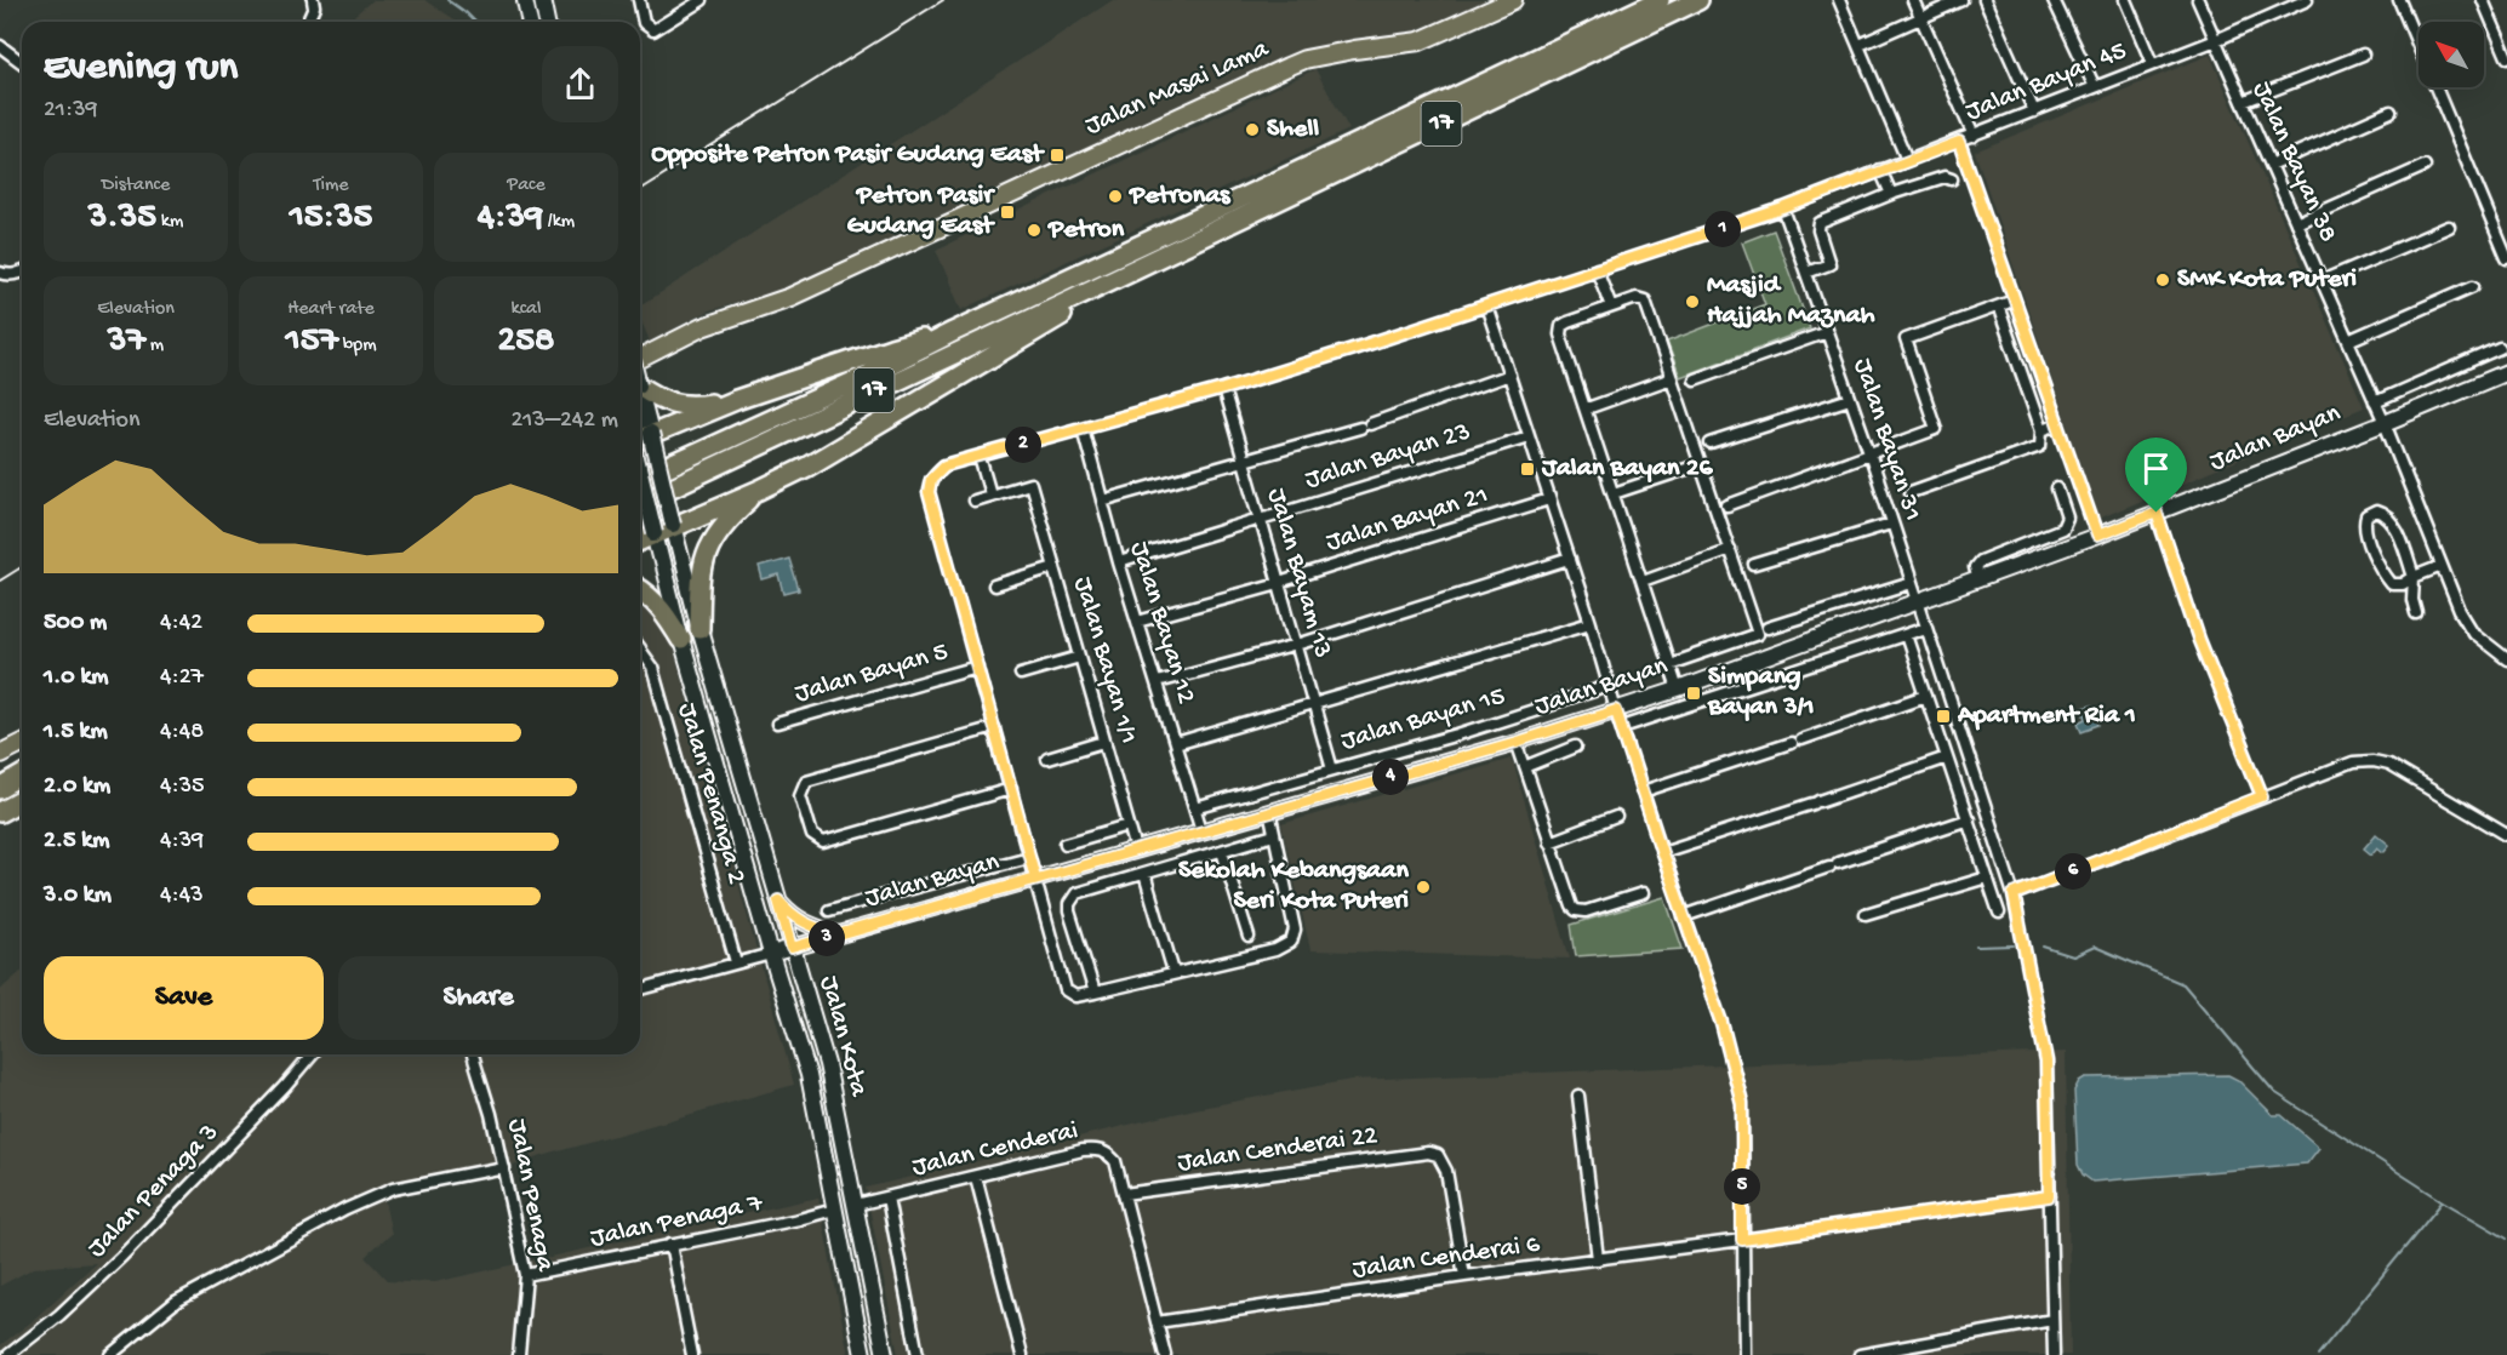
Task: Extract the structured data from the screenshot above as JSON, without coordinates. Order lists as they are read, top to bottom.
{
  "streets": {
    "highway": ["17"],
    "main road": ["Jalan Masai Lama", "Jalan Bayan", "Jalan Kota"],
    "street": [
      "Jalan Bayan 45",
      "Jalan Bayan 38",
      "Jalan Bayan 31",
      "Jalan Bayan 23",
      "Jalan Bayan 21",
      "Jalan Bayam 13",
      "Jalan Bayan 12",
      "Jalan Bayan 1/1",
      "Jalan Bayan 5",
      "Jalan Bayan 15",
      "Jalan Penanga 2",
      "Jalan Cenderai",
      "Jalan Cenderai 22",
      "Jalan Penaga 3",
      "Jalan Penaga",
      "Jalan Penaga 7",
      "Jalan Cenderai 6"
    ]
  },
  "crossings": [
    ["Jalan Bayan 45", "Jalan Bayan 38"],
    ["Jalan Bayan 45", "Jalan Bayan 31"],
    ["Jalan Bayan 45", "Jalan Bayam 13"],
    ["Jalan Bayan 45", "Jalan Bayan 12"],
    ["Jalan Bayan 45", "Jalan Bayan 5"],
    ["Jalan Bayan 38", "Jalan Bayan"],
    ["Jalan Bayan", "Jalan Bayan 31"],
    ["Jalan Bayan", "Jalan Bayan 12"],
    ["Jalan Bayan", "Jalan Bayan 1/1"],
    ["Jalan Bayan", "Jalan Kota"],
    ["Jalan Bayan 31", "Jalan Cenderai 6"],
    ["Jalan Bayan 23", "Jalan Bayam 13"],
    ["Jalan Bayan 23", "Jalan Bayan 12"],
    ["Jalan Bayan 21", "Jalan Bayam 13"],
    ["Jalan Bayan 21", "Jalan Bayan 12"],
    ["Jalan Bayam 13", "Jalan Bayan 15"],
    ["Jalan Bayan 12", "Jalan Bayan 15"],
    ["Jalan Kota", "Jalan Cenderai"],
    ["Jalan Kota", "Jalan Penaga 7"],
    ["Jalan Cenderai", "Jalan Cenderai 22"],
    ["Jalan Cenderai", "Jalan Cenderai 6"],
    ["Jalan Cenderai 22", "Jalan Cenderai 6"],
    ["Jalan Penaga", "Jalan Penaga 7"]
  ],
  "places": {
    "other": [
      "Shell",
      "Petronas",
      "Petron",
      "SMK Kota Puteri",
      "Masjid Hajjah Maznah",
      "Sekolah Kebangsaan Seri Kota Puteri"
    ],
    "transit": [
      "Opposite Petron Pasir Gudang East",
      "Petron Pasir Gudang East",
      "Jalan Bayan 26",
      "Simpang Bayan 3/1",
      "Apartment Ria 1"
    ]
  },
  "north": "top left",
  "page": {
    "heading": ["Evening run", "21:39"],
    "stats": [
      ["Distance", "3.35 km"],
      ["Time", "15:35"],
      ["Pace", "4:39 /km"],
      ["Elevation", "37 m"],
      ["Heart rate", "157 bpm"],
      ["kcal", "258"]
    ],
    "pins": [
      "1",
      "2",
      "4",
      "6",
      "3",
      "5"
    ],
    "chart": ["Elevation", "213–242 m"],
    "list": [
      {
        "name": "500 m",
        "note": "4:42"
      },
      {
        "name": "1.0 km",
        "note": "4:27"
      },
      {
        "name": "1.5 km",
        "note": "4:48"
      },
      {
        "name": "2.0 km",
        "note": "4:35"
      },
      {
        "name": "2.5 km",
        "note": "4:39"
      },
      {
        "name": "3.0 km",
        "note": "4:43"
      }
    ],
    "buttons": ["Save", "Share"]
  }
}
